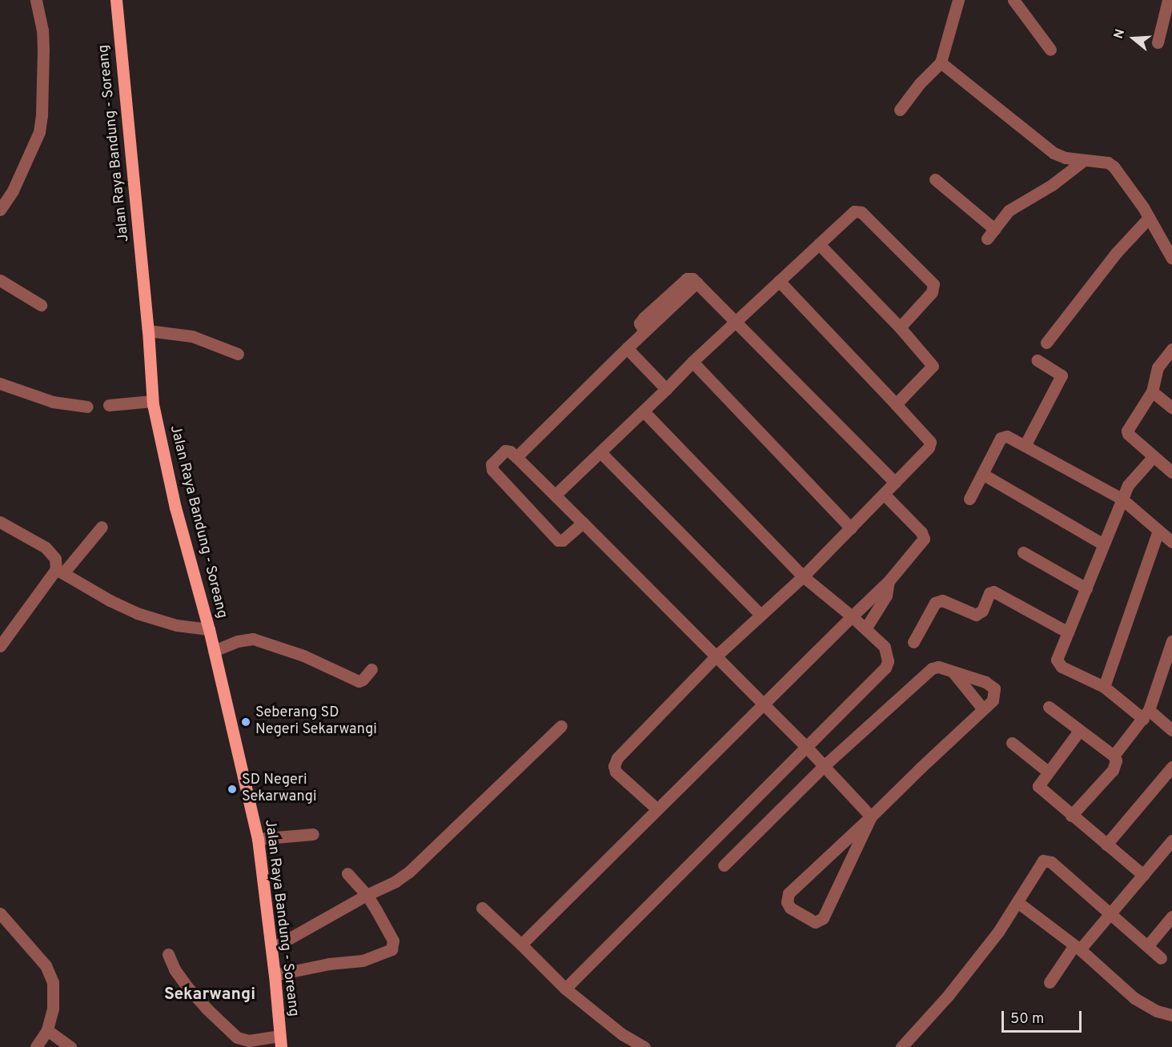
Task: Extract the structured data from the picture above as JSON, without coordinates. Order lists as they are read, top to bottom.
{
  "streets": {
    "main road": ["Jalan Raya Bandung - Soreang"]
  },
  "districts": ["Sekarwangi"],
  "places": ["Seberang SD Negeri Sekarwangi", "SD Negeri Sekarwangi"],
  "scale_bar": "50 m",
  "north": "left"
}
